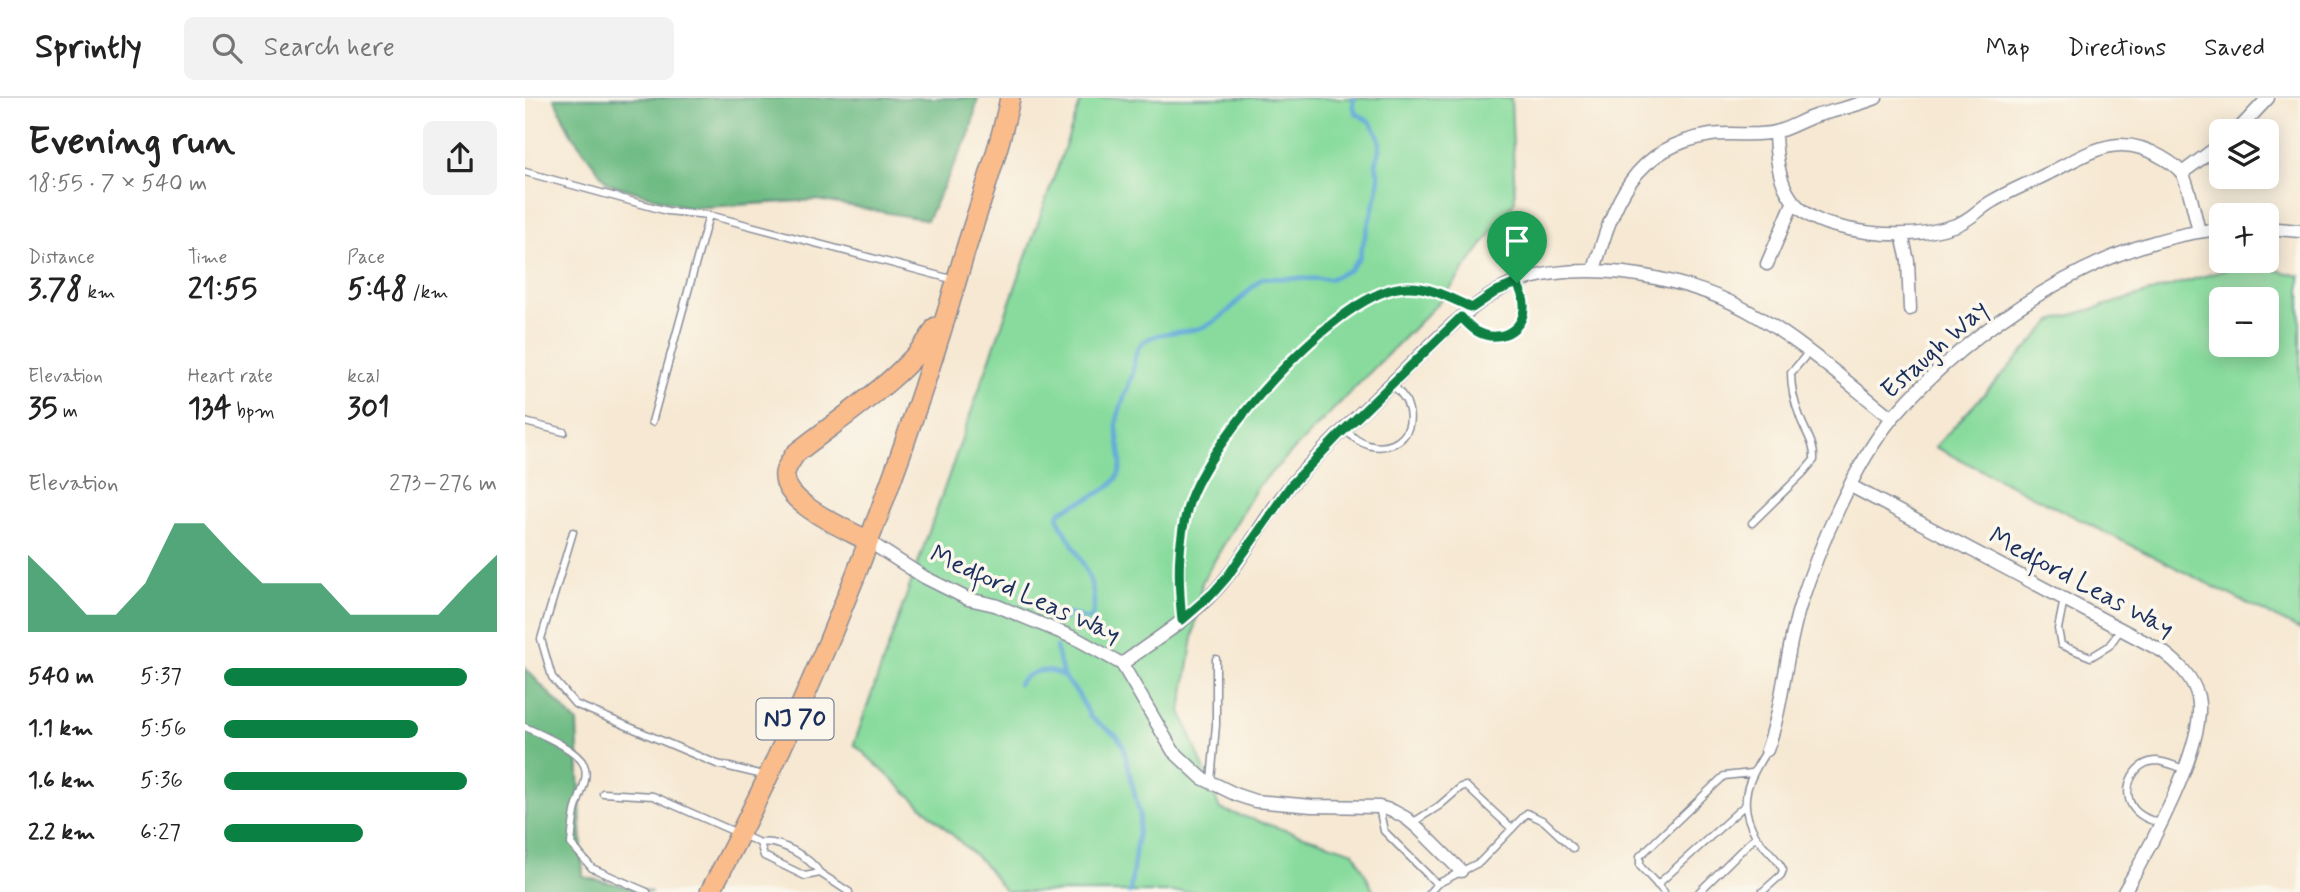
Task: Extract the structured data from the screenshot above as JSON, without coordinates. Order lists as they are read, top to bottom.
{
  "streets": {
    "highway": ["NJ 70"],
    "street": ["Estaugh Way", "Medford Leas Way"]
  },
  "crossings": [
    ["Estaugh Way", "Medford Leas Way"],
    ["Medford Leas Way", "NJ 70"]
  ],
  "page": {
    "header": "Sprintly",
    "search": "Search here",
    "nav": ["Map", "Directions", "Saved"],
    "heading": ["Evening run", "18:55 · 7 × 540 m"],
    "map_buttons": ["+", "−"],
    "stats": [
      ["Distance", "3.78 km"],
      ["Time", "21:55"],
      ["Pace", "5:48 /km"],
      ["Elevation", "35 m"],
      ["Heart rate", "134 bpm"],
      ["kcal", "301"]
    ],
    "chart": ["Elevation", "273–276 m"],
    "list": [
      {
        "name": "540 m",
        "note": "5:37"
      },
      {
        "name": "1.1 km",
        "note": "5:56"
      },
      {
        "name": "1.6 km",
        "note": "5:36"
      },
      {
        "name": "2.2 km",
        "note": "6:27"
      }
    ]
  }
}
